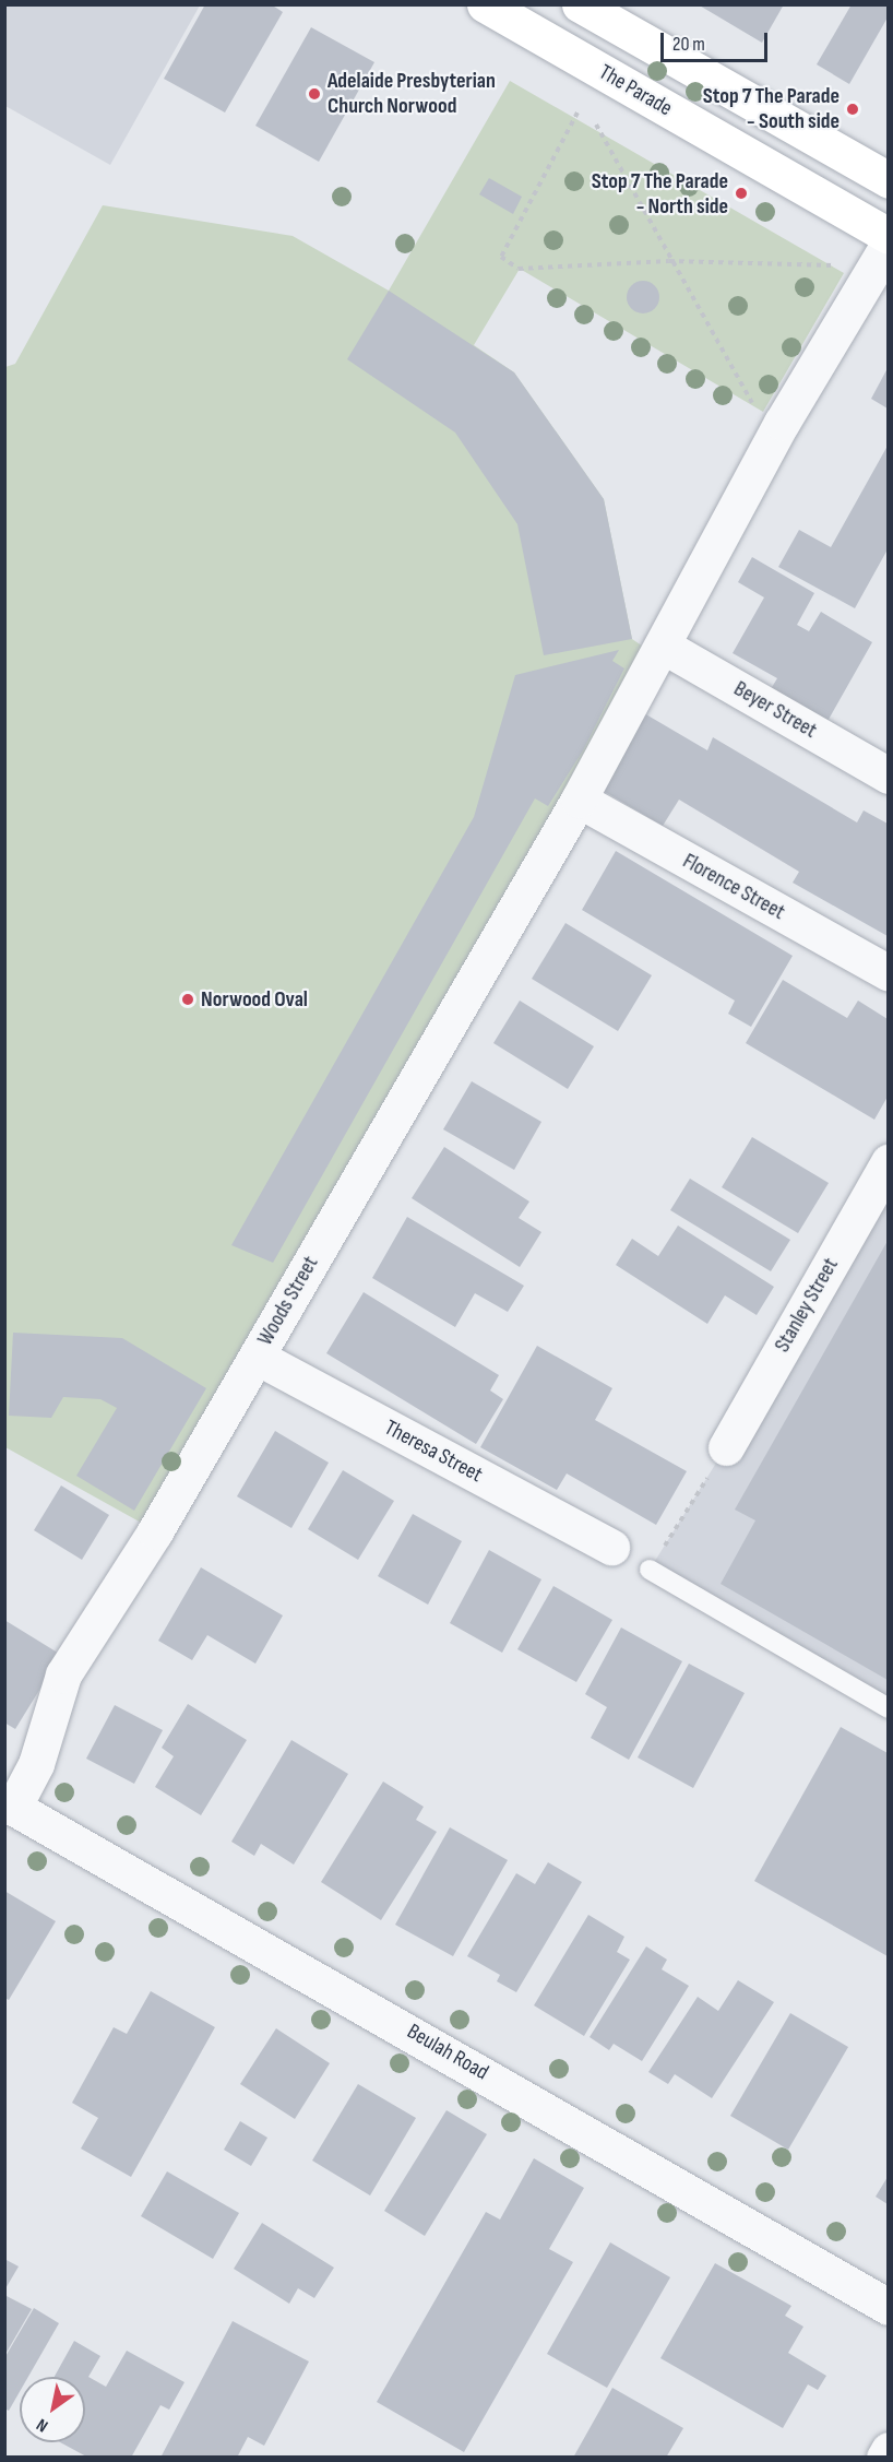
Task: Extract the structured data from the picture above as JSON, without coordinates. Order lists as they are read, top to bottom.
{
  "streets": {
    "main road": ["The Parade"],
    "street": [
      "Beyer Street",
      "Florence Street",
      "Woods Street",
      "Stanley Street",
      "Theresa Street",
      "Beulah Road"
    ]
  },
  "crossings": [
    ["Beyer Street", "Woods Street"],
    ["Florence Street", "Woods Street"],
    ["Woods Street", "Theresa Street"],
    ["Woods Street", "Beulah Road"]
  ],
  "places": [
    "Adelaide Presbyterian Church Norwood",
    "Stop 7 The Parade - South side",
    "Stop 7 The Parade - North side",
    "Norwood Oval"
  ],
  "scale_bar": "20 m",
  "north": "bottom left"
}
